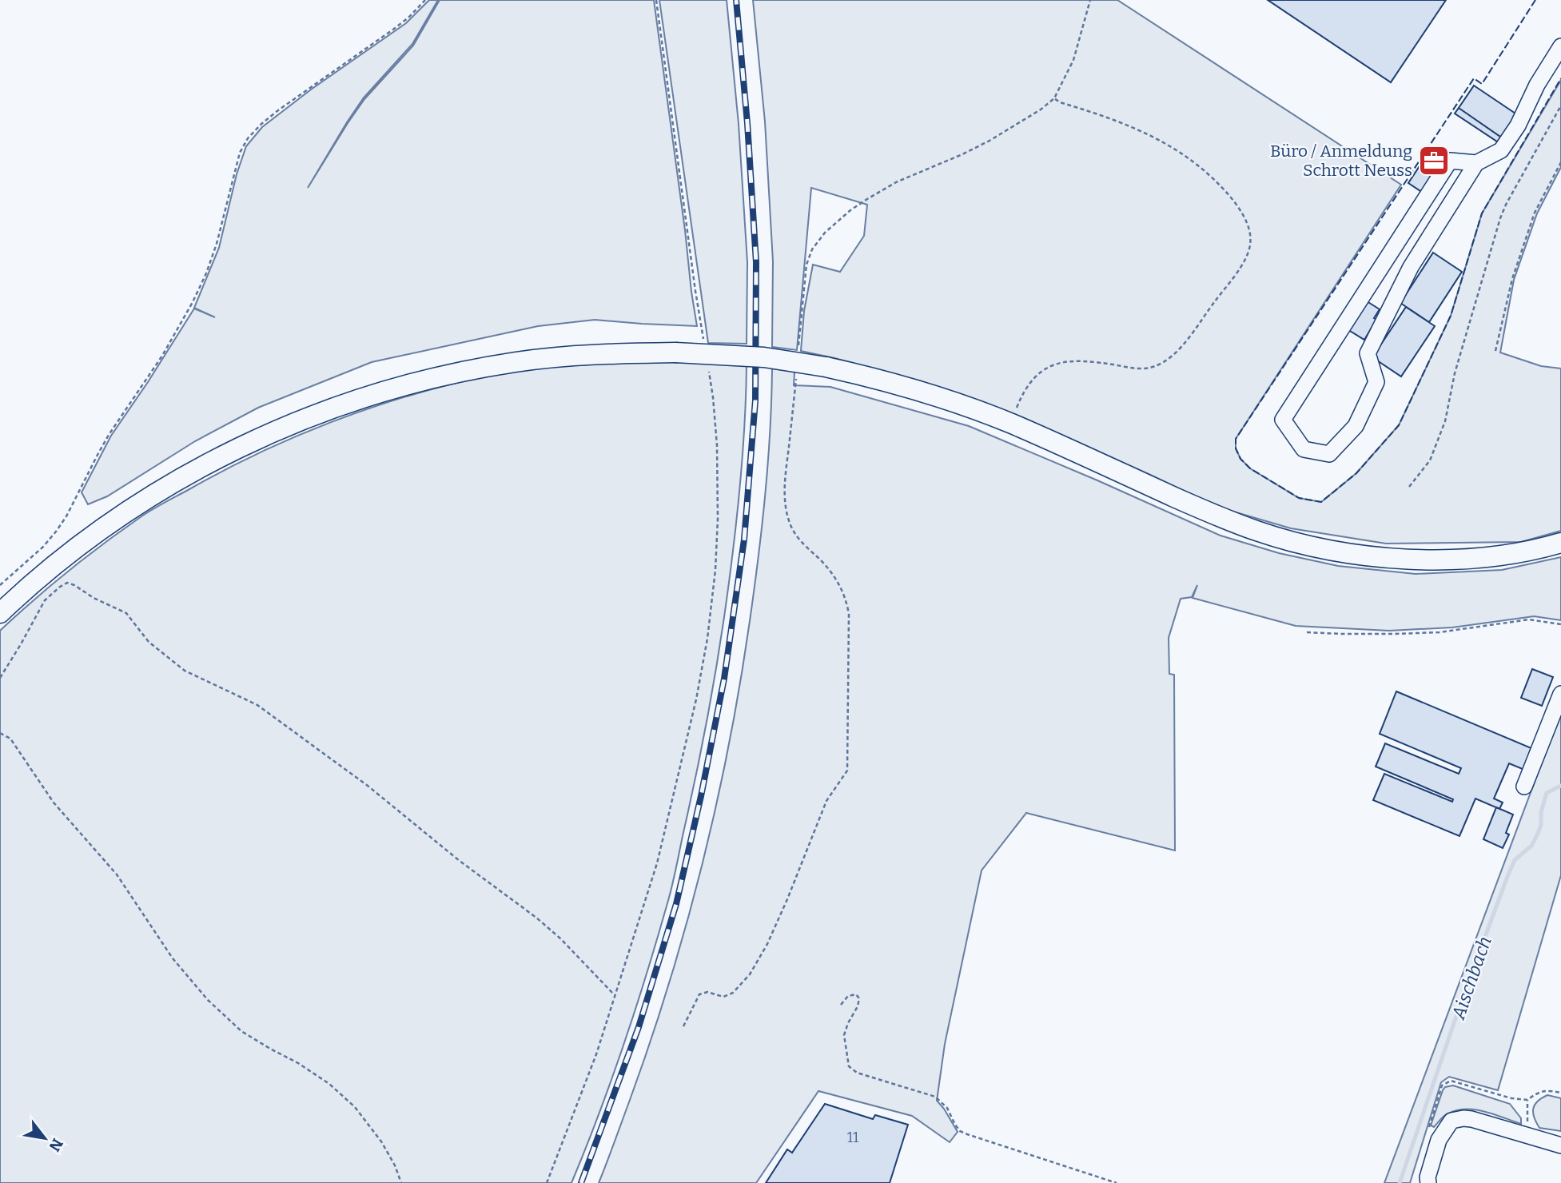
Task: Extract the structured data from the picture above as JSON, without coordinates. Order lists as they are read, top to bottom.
{
  "water": ["Aischbach"],
  "places": {
    "office": ["Büro / Anmeldung Schrott Neuss"]
  },
  "house_numbers": ["11"],
  "north": "bottom right"
}
